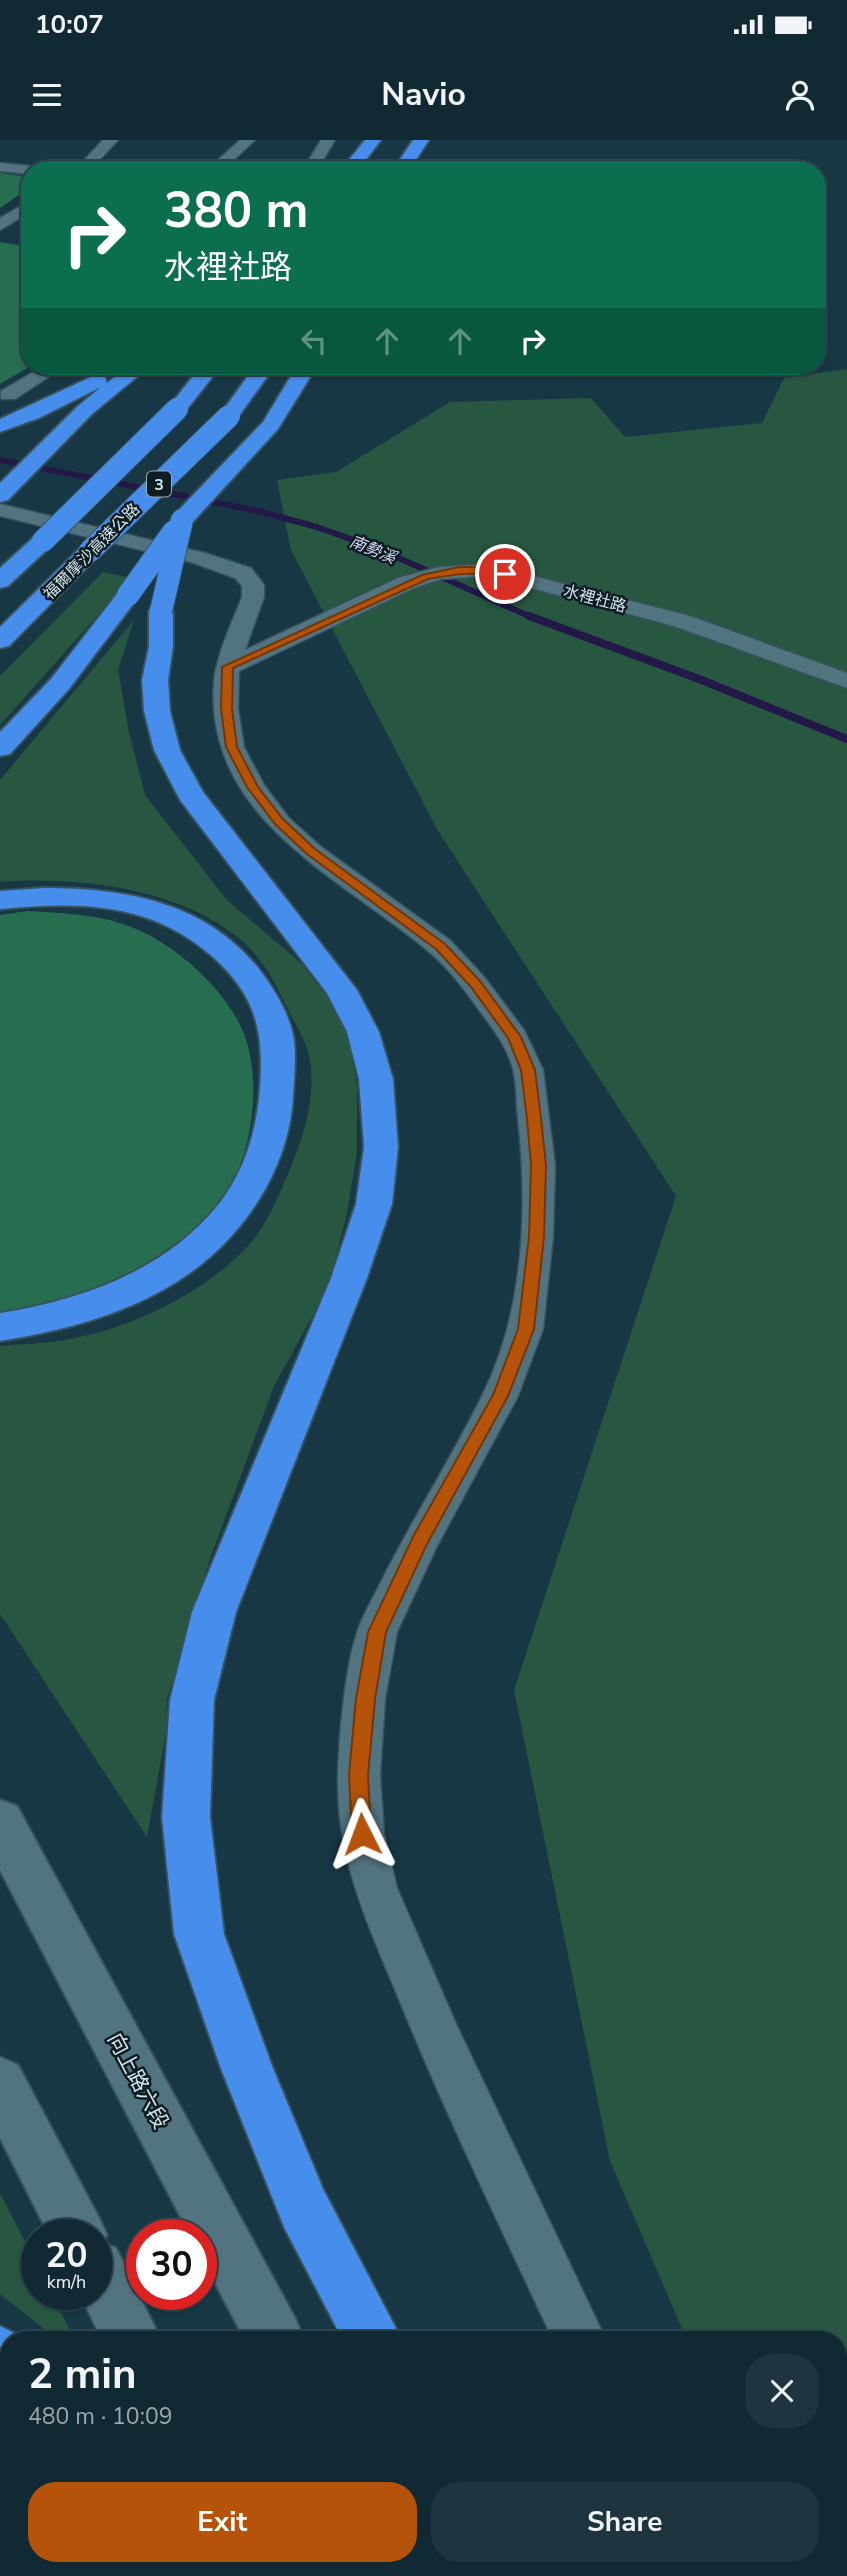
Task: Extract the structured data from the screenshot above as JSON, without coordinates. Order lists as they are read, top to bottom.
{
  "streets": {
    "highway": ["3", "福爾摩沙高速公路"],
    "main road": ["向上路六段"],
    "street": ["水裡社路"]
  },
  "water": ["南勢溪"],
  "page": {
    "status": "10:07",
    "header": "Navio",
    "turn": ["380 m", "水裡社路"],
    "speed": "20 km/h",
    "limit": "30",
    "heading": ["2 min", "480 m · 10:09"],
    "buttons": ["Exit", "Share"]
  }
}
